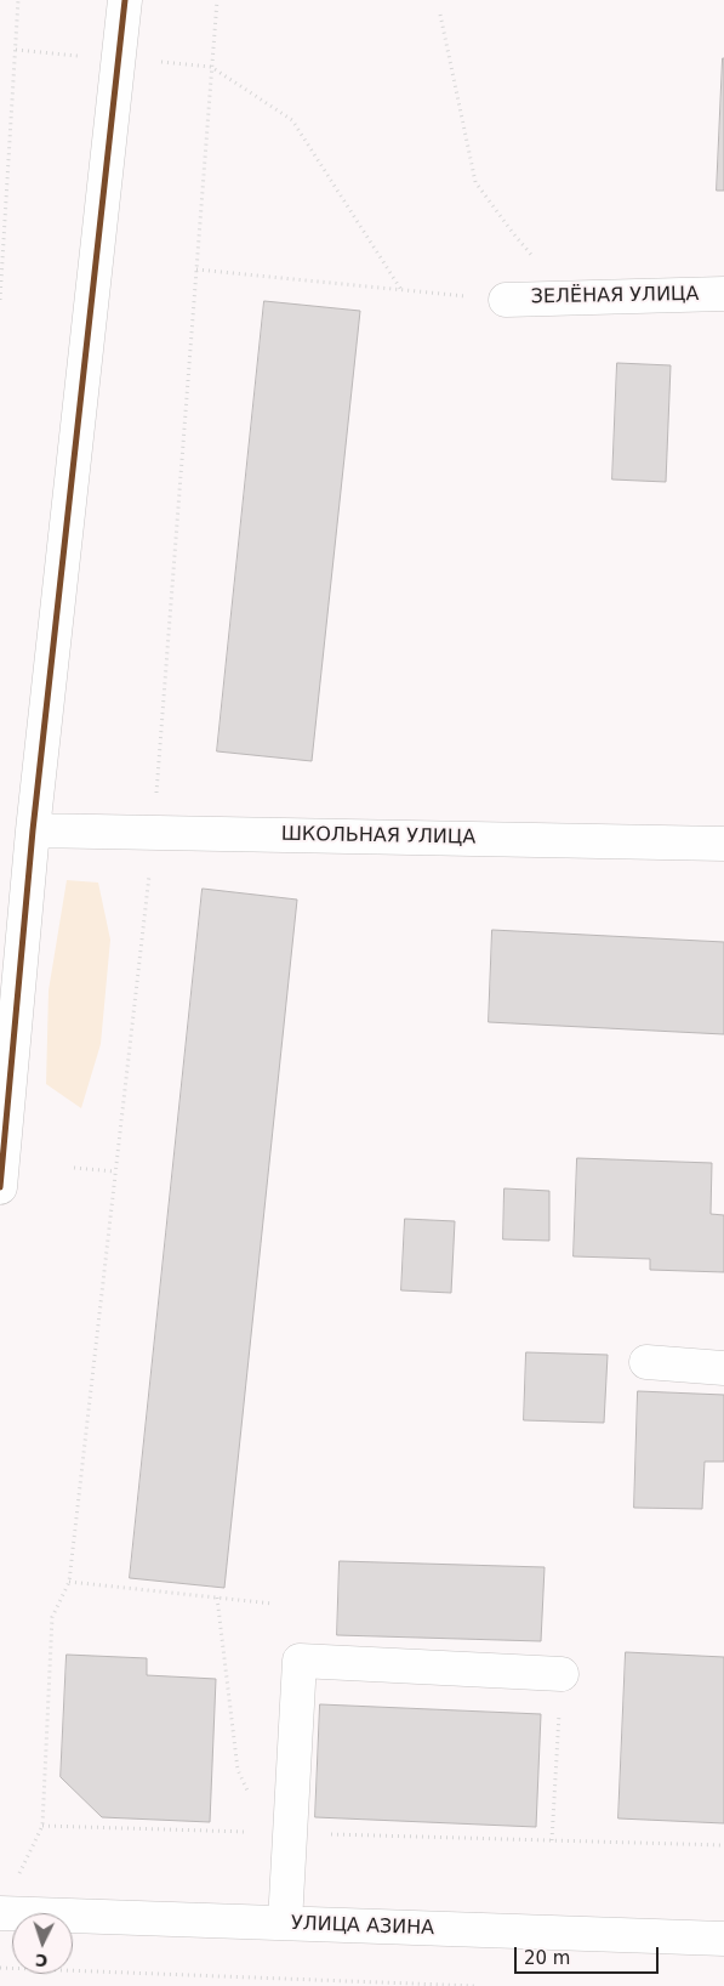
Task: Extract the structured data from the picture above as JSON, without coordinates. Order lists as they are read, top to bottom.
{
  "streets": {
    "street": ["ЗЕЛЁНАЯ УЛИЦА", "ШКОЛЬНАЯ УЛИЦА", "УЛИЦА АЗИНА"]
  },
  "scale_bar": "20 m",
  "north": "bottom"
}
